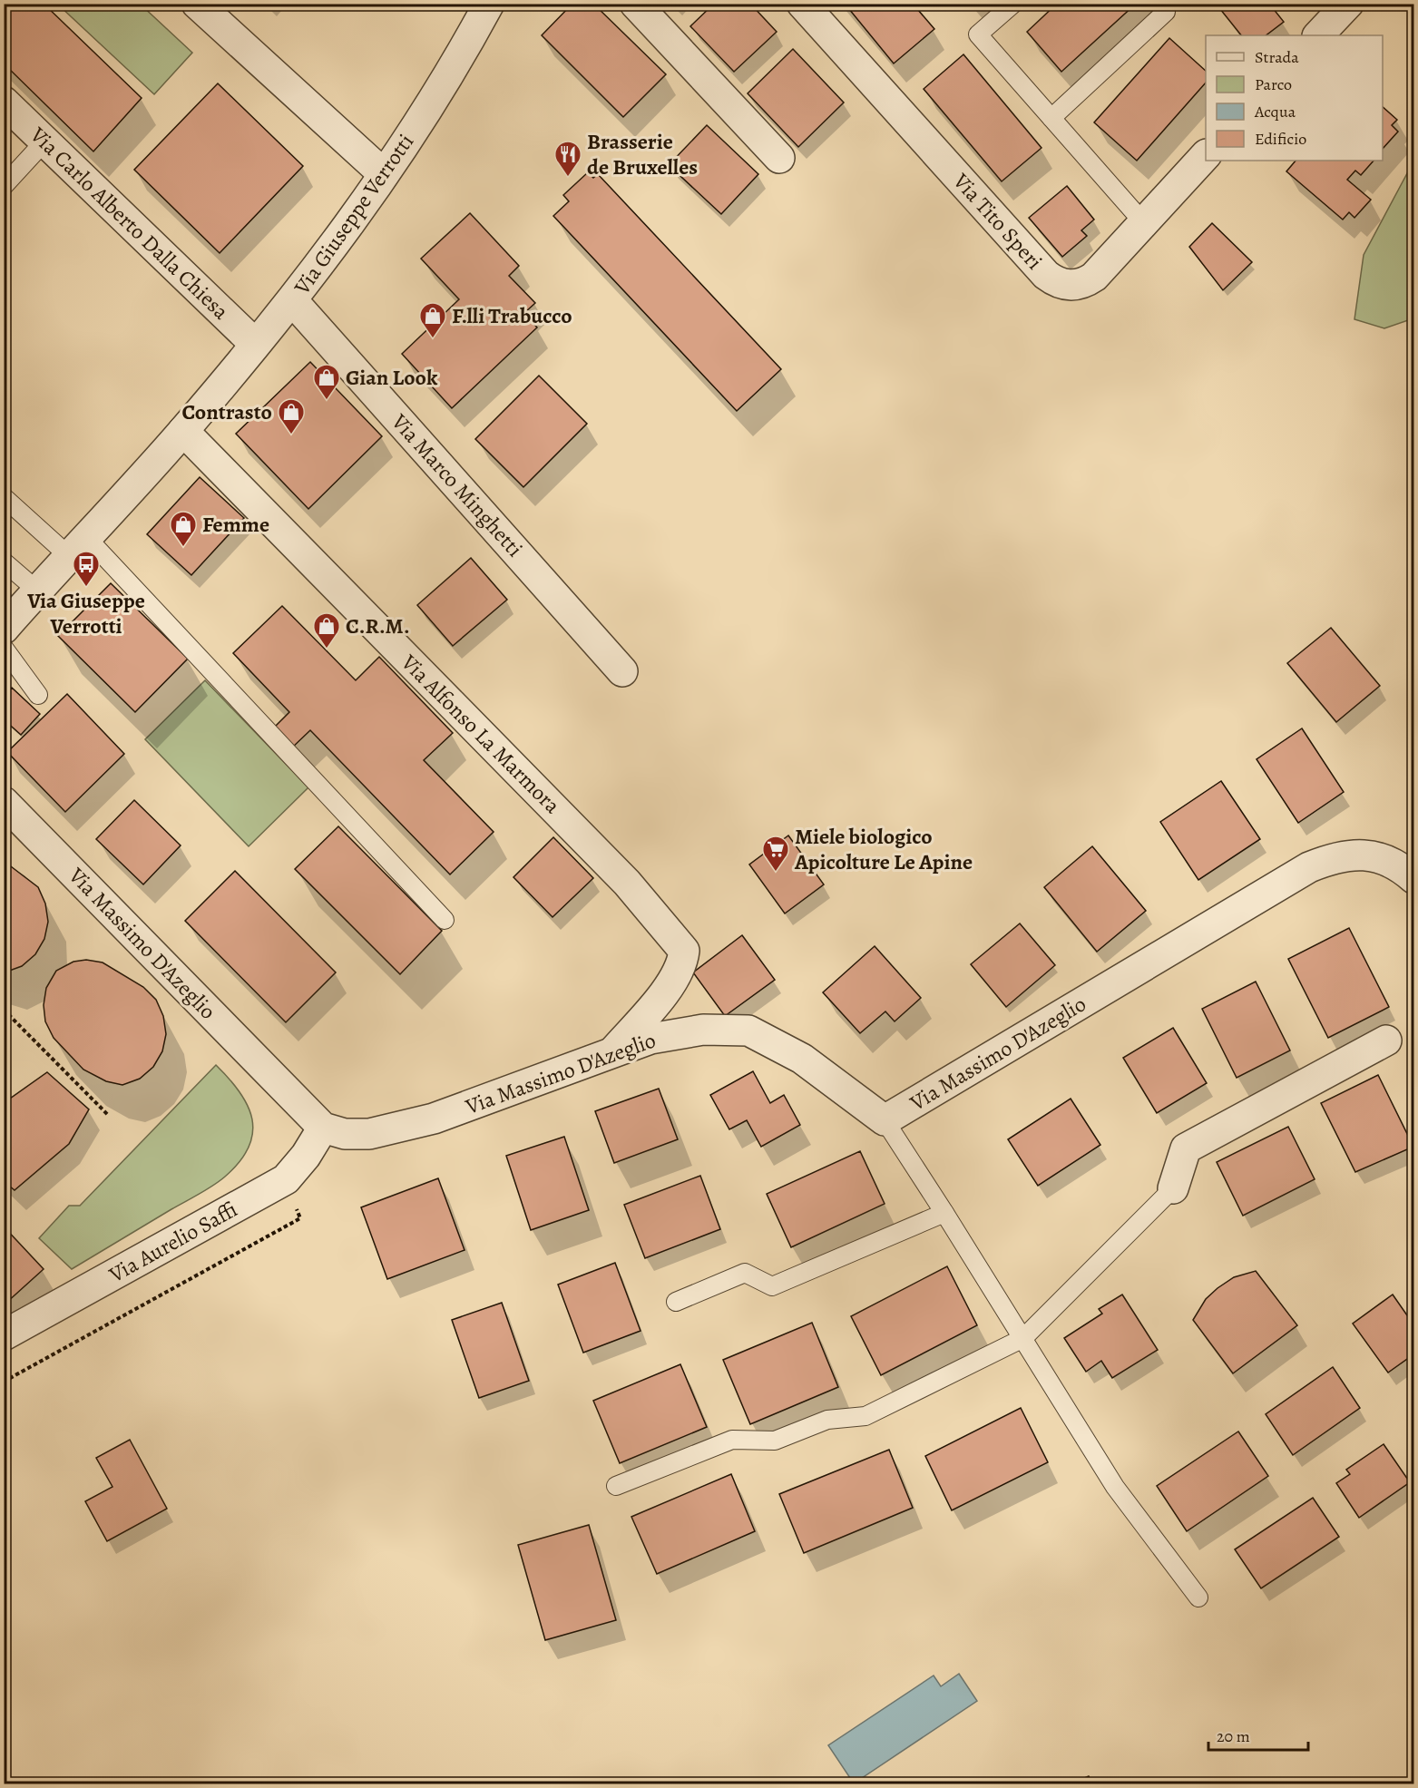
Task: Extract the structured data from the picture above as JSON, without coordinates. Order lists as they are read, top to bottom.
{
  "streets": {
    "street": [
      "Via Giuseppe Verrotti",
      "Via Tito Speri",
      "Via Carlo Alberto Dalla Chiesa",
      "Via Marco Minghetti",
      "Via Alfonso La Marmora",
      "Via Massimo D'Azeglio",
      "Via Aurelio Saffi"
    ]
  },
  "crossings": [
    ["Via Giuseppe Verrotti", "Via Carlo Alberto Dalla Chiesa"],
    ["Via Giuseppe Verrotti", "Via Marco Minghetti"],
    ["Via Giuseppe Verrotti", "Via Alfonso La Marmora"],
    ["Via Alfonso La Marmora", "Via Massimo D'Azeglio"],
    ["Via Massimo D'Azeglio", "Via Aurelio Saffi"]
  ],
  "places": {
    "restaurant": ["Brasserie de Bruxelles"],
    "shop": [
      "F.lli Trabucco",
      "Gian Look",
      "Contrasto",
      "Femme",
      "C.R.M."
    ],
    "bus stop": ["Via Giuseppe Verrotti"],
    "supermarket": ["Miele biologico Apicolture Le Apine"]
  },
  "legend": [
    "Strada",
    "Parco",
    "Acqua",
    "Edificio"
  ],
  "scale_bar": "20 m"
}
